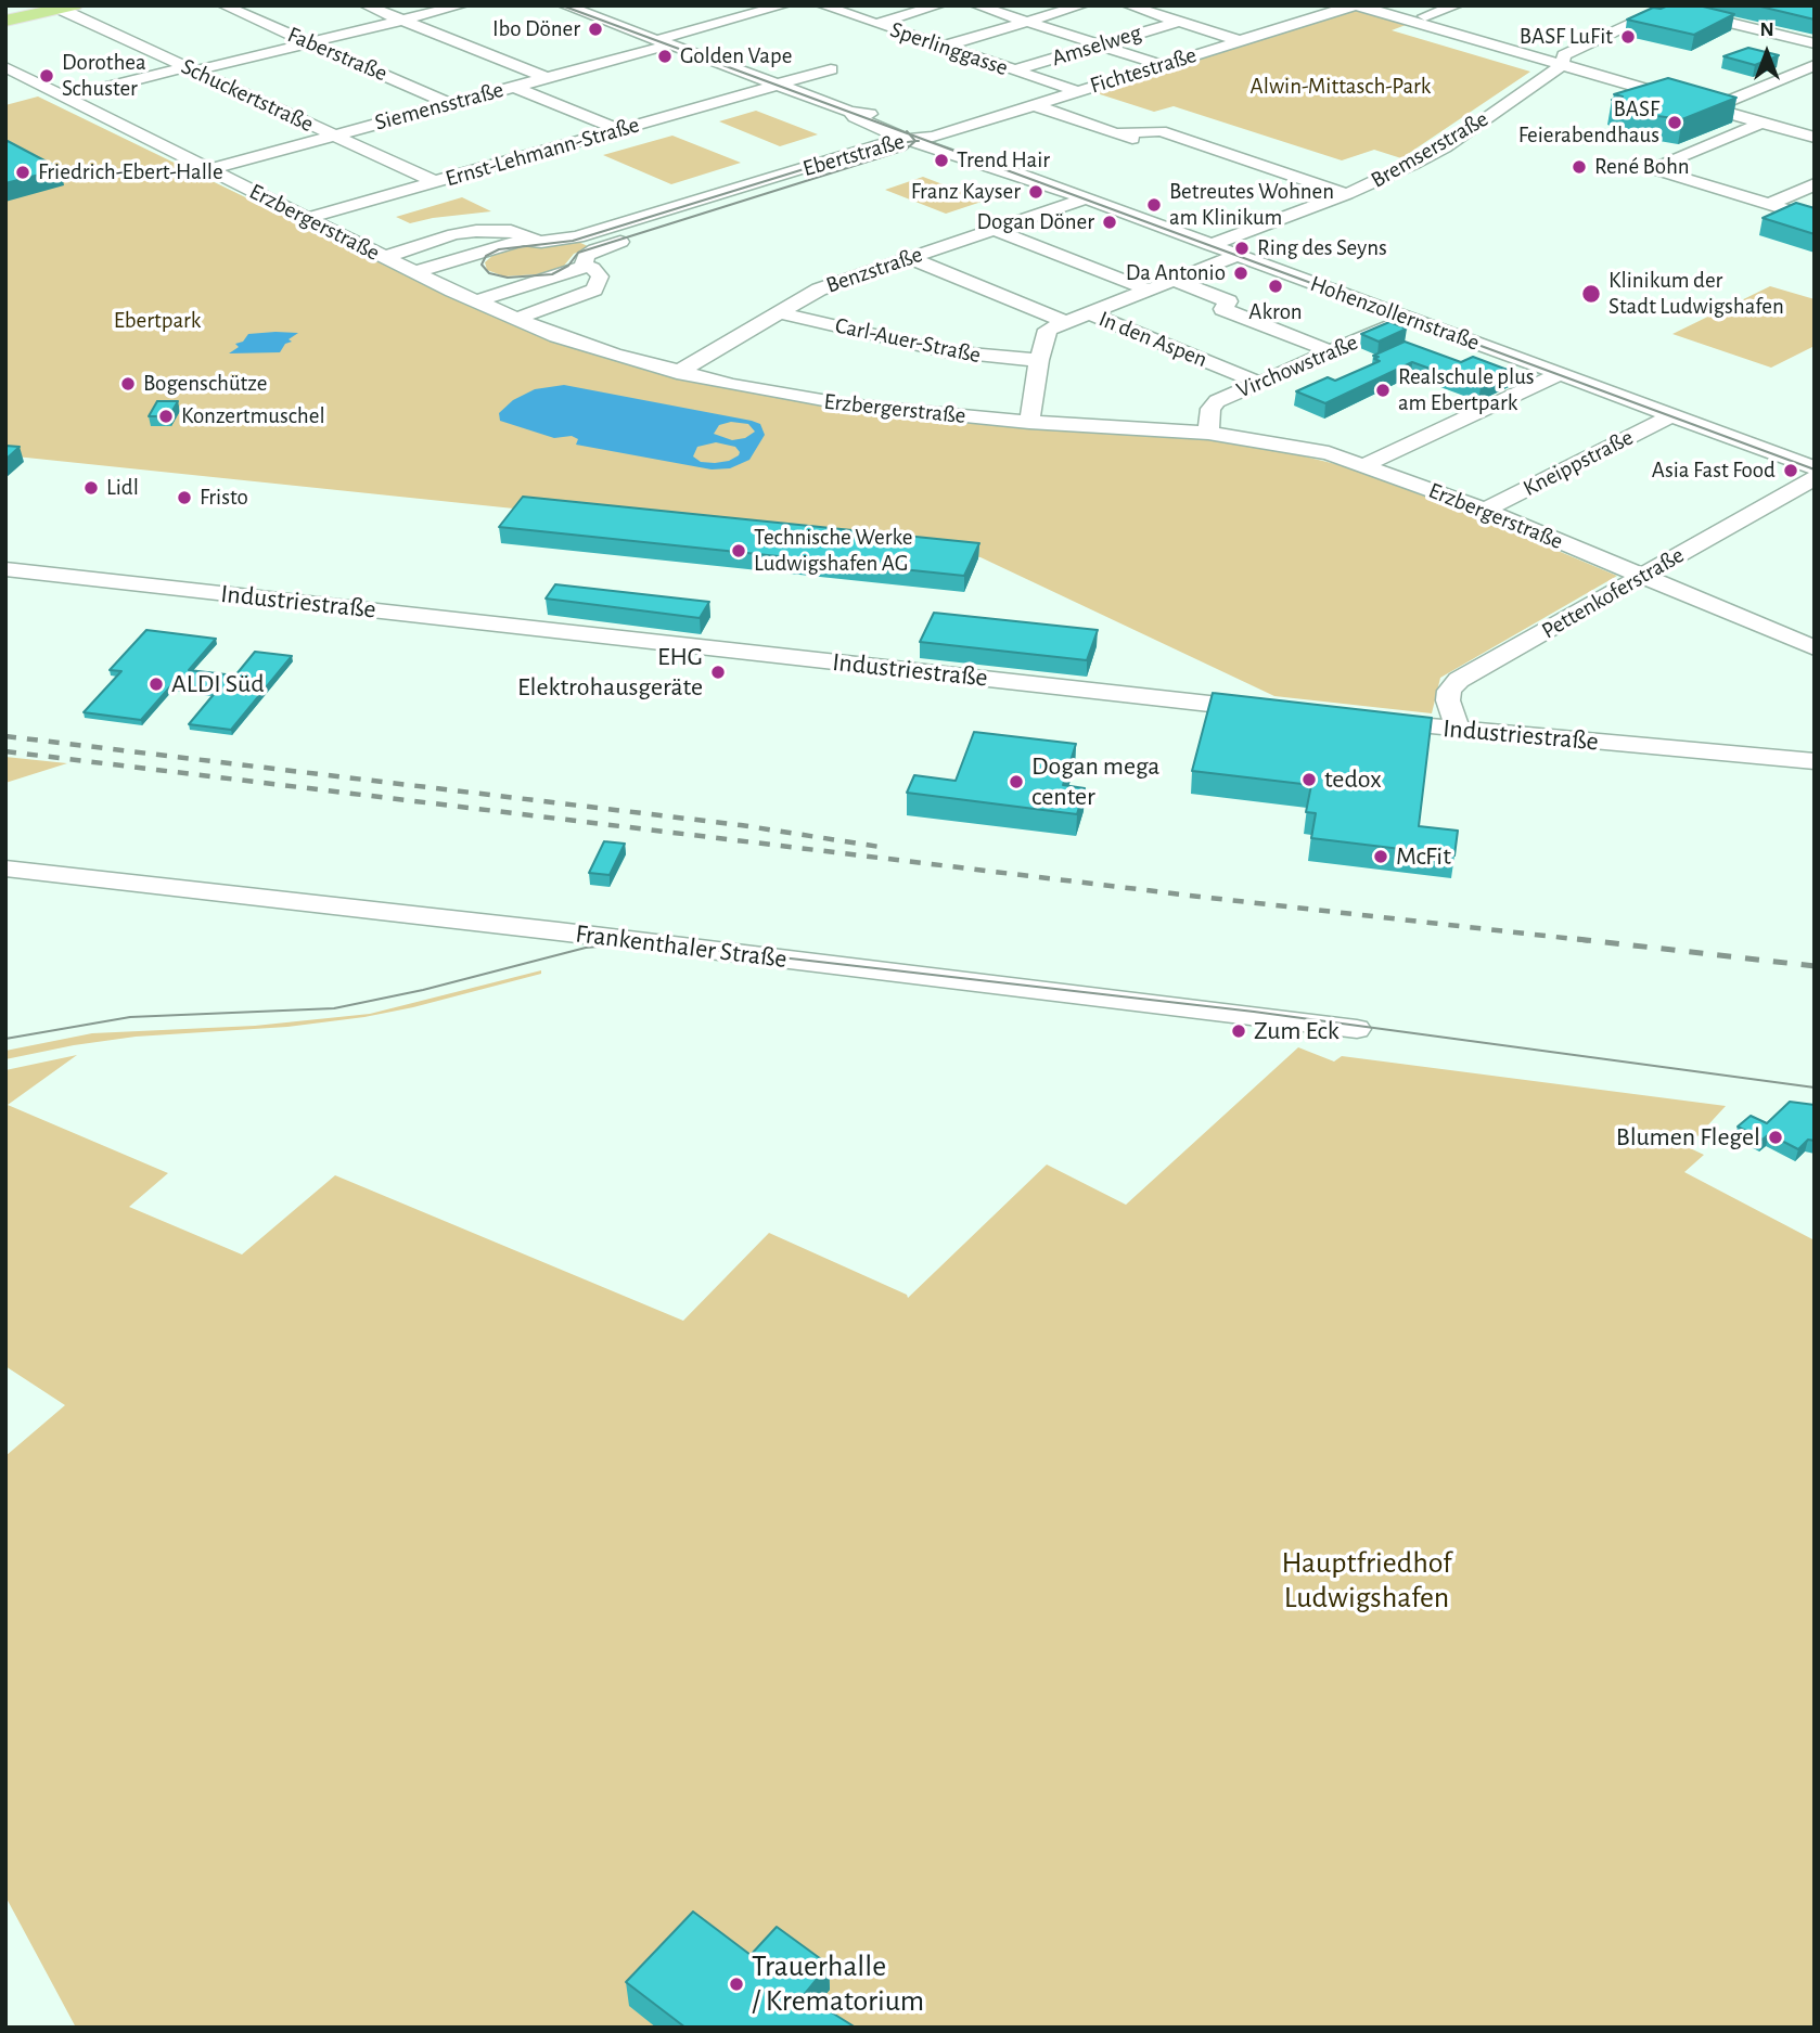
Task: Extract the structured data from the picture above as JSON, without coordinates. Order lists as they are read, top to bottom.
{
  "streets": {
    "street": [
      "Amselweg",
      "Sperlinggasse",
      "Faberstraße",
      "Fichtestraße",
      "Schuckertstraße",
      "Siemensstraße",
      "Bremserstraße",
      "Ernst-Lehmann-Straße",
      "Ebertstraße",
      "Erzbergerstraße",
      "Benzstraße",
      "Hohenzollernstraße",
      "In den Aspen",
      "Carl-Auer-Straße",
      "Virchowstraße",
      "Kneippstraße",
      "Pettenkoferstraße",
      "Industriestraße",
      "Frankenthaler Straße"
    ]
  },
  "crossings": [
    ["Amselweg", "Sperlinggasse"],
    ["Sperlinggasse", "Fichtestraße"],
    ["Faberstraße", "Siemensstraße"],
    ["Fichtestraße", "Ebertstraße"],
    ["Fichtestraße", "Hohenzollernstraße"],
    ["Schuckertstraße", "Siemensstraße"],
    ["Schuckertstraße", "Ernst-Lehmann-Straße"],
    ["Siemensstraße", "Erzbergerstraße"],
    ["Siemensstraße", "Hohenzollernstraße"],
    ["Bremserstraße", "Hohenzollernstraße"],
    ["Ernst-Lehmann-Straße", "Erzbergerstraße"],
    ["Ernst-Lehmann-Straße", "Hohenzollernstraße"],
    ["Ebertstraße", "Erzbergerstraße"],
    ["Ebertstraße", "Hohenzollernstraße"],
    ["Erzbergerstraße", "Benzstraße"],
    ["Erzbergerstraße", "Virchowstraße"],
    ["Erzbergerstraße", "Kneippstraße"],
    ["Erzbergerstraße", "Pettenkoferstraße"],
    ["Benzstraße", "Hohenzollernstraße"],
    ["Benzstraße", "Carl-Auer-Straße"],
    ["Hohenzollernstraße", "Virchowstraße"],
    ["Hohenzollernstraße", "Kneippstraße"],
    ["In den Aspen", "Virchowstraße"],
    ["Pettenkoferstraße", "Industriestraße"]
  ],
  "parks": ["Alwin-Mittasch-Park", "Ebertpark", "Hauptfriedhof Ludwigshafen"],
  "places": [
    "Ibo Döner",
    "BASF LuFit",
    "Golden Vape",
    "Dorothea Schuster",
    "BASF Feierabendhaus",
    "Trend Hair",
    "René Bohn",
    "Friedrich-Ebert-Halle",
    "Franz Kayser",
    "Betreutes Wohnen am Klinikum",
    "Dogan Döner",
    "Ring des Seyns",
    "Da Antonio",
    "Akron",
    "Klinikum der Stadt Ludwigshafen",
    "Bogenschütze",
    "Realschule plus am Ebertpark",
    "Konzertmuschel",
    "Asia Fast Food",
    "Lidl",
    "Fristo",
    "Technische Werke Ludwigshafen AG",
    "EHG Elektrohausgeräte",
    "ALDI Süd",
    "tedox",
    "Dogan mega center",
    "McFit",
    "Zum Eck",
    "Blumen Flegel",
    "Trauerhalle / Krematorium"
  ],
  "north": "top"
}
